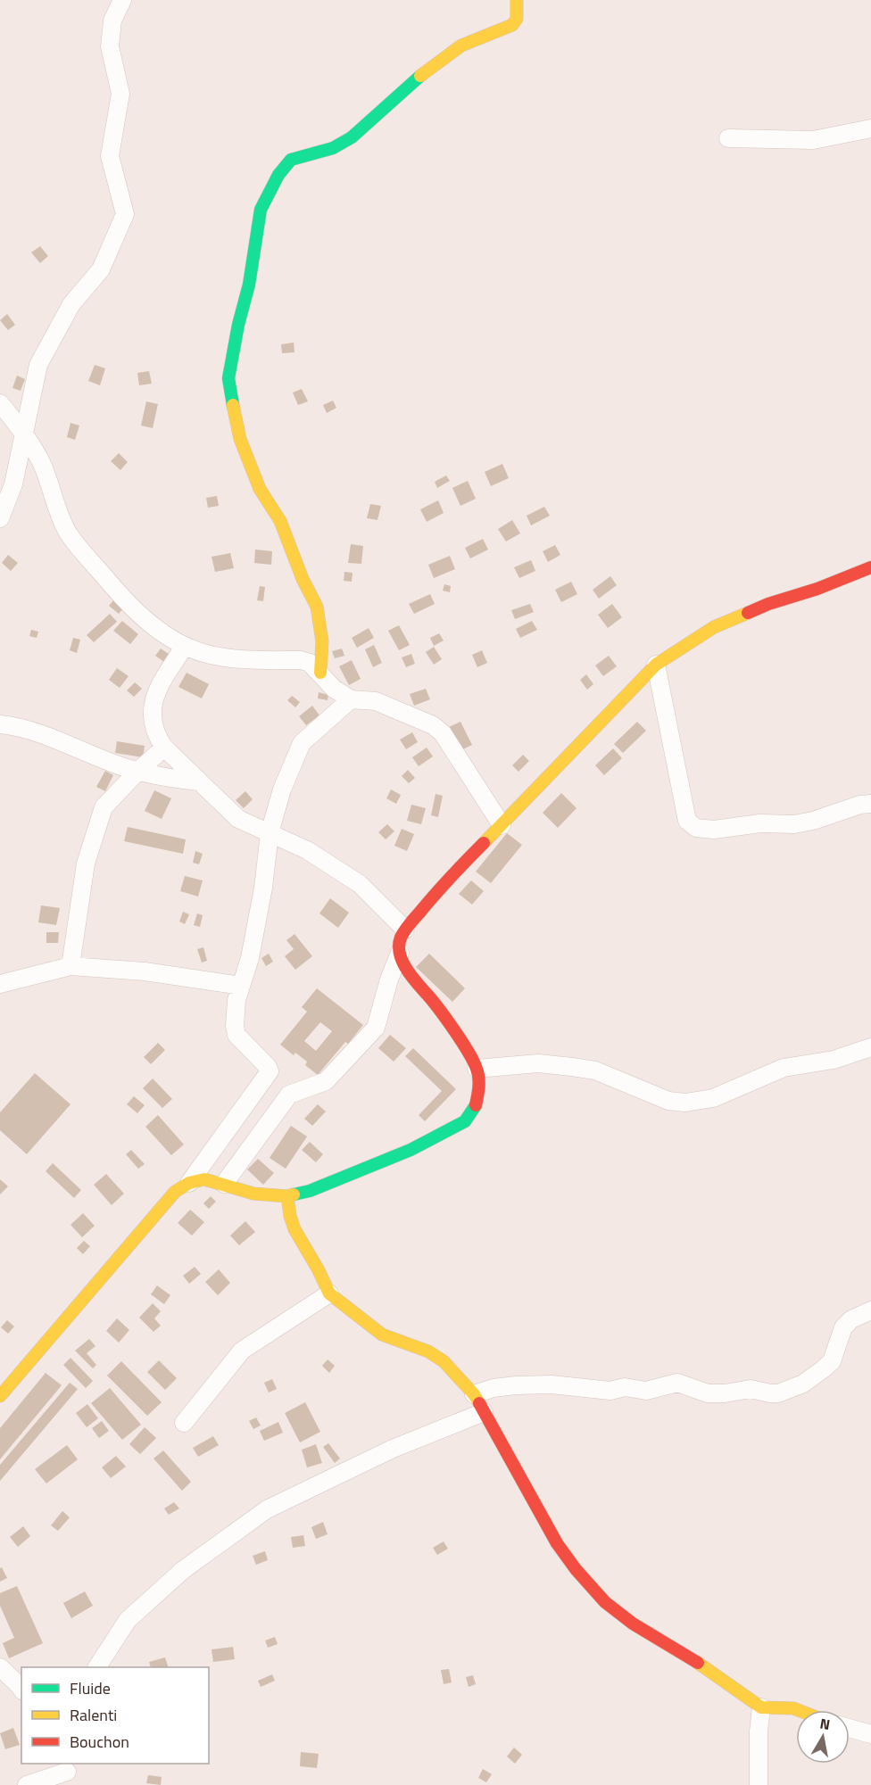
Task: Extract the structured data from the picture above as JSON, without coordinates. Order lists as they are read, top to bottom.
{
  "legend": ["Fluide", "Ralenti", "Bouchon"],
  "north": "top"
}
